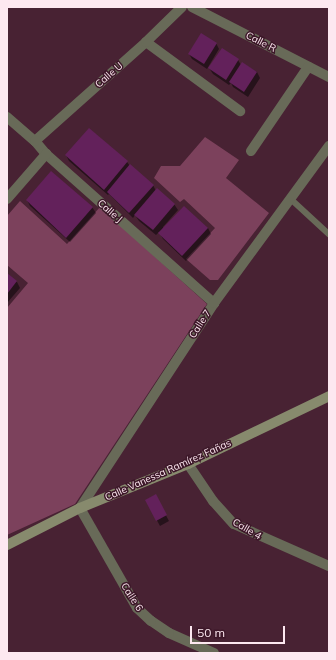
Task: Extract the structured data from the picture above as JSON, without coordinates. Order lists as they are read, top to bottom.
{
  "streets": {
    "street": [
      "Calle R",
      "Calle U",
      "Calle J",
      "Calle 7",
      "Calle Vanessa Ramírez Fañas",
      "Calle 4",
      "Calle 6"
    ]
  },
  "crossings": [
    ["Calle U", "Calle J"],
    ["Calle J", "Calle 7"],
    ["Calle 7", "Calle Vanessa Ramírez Fañas"],
    ["Calle 7", "Calle 6"],
    ["Calle Vanessa Ramírez Fañas", "Calle 4"],
    ["Calle Vanessa Ramírez Fañas", "Calle 6"]
  ],
  "scale_bar": "50 m"
}
